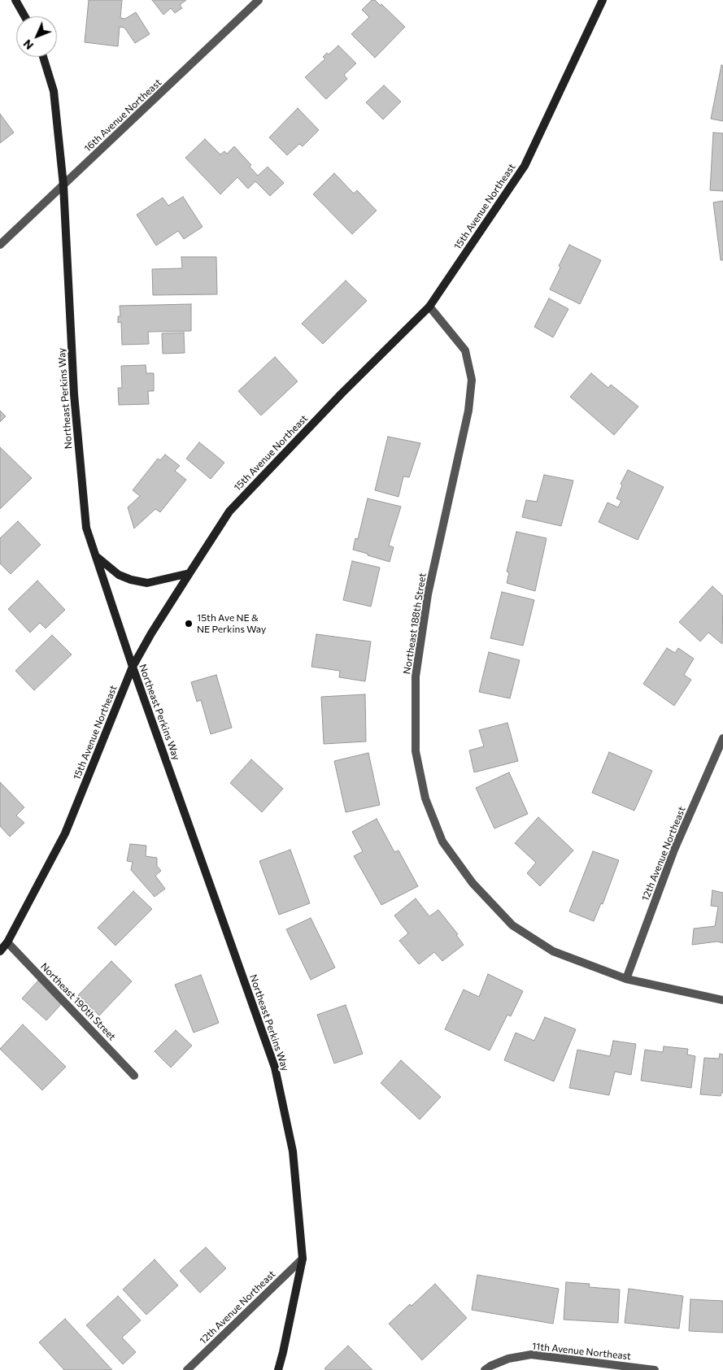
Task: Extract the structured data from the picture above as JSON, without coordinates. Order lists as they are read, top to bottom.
{
  "streets": {
    "main road": ["15th Avenue Northeast", "Northeast Perkins Way"],
    "street": [
      "16th Avenue Northeast",
      "Northeast 188th Street",
      "12th Avenue Northeast",
      "Northeast 190th Street",
      "11th Avenue Northeast"
    ]
  },
  "crossings": [
    ["16th Avenue Northeast", "Northeast Perkins Way"],
    ["15th Avenue Northeast", "Northeast Perkins Way"],
    ["15th Avenue Northeast", "Northeast 188th Street"],
    ["15th Avenue Northeast", "Northeast 190th Street"],
    ["Northeast Perkins Way", "12th Avenue Northeast"],
    ["Northeast 188th Street", "12th Avenue Northeast"]
  ],
  "places": ["15th Ave NE & NE Perkins Way"],
  "north": "bottom left"
}
